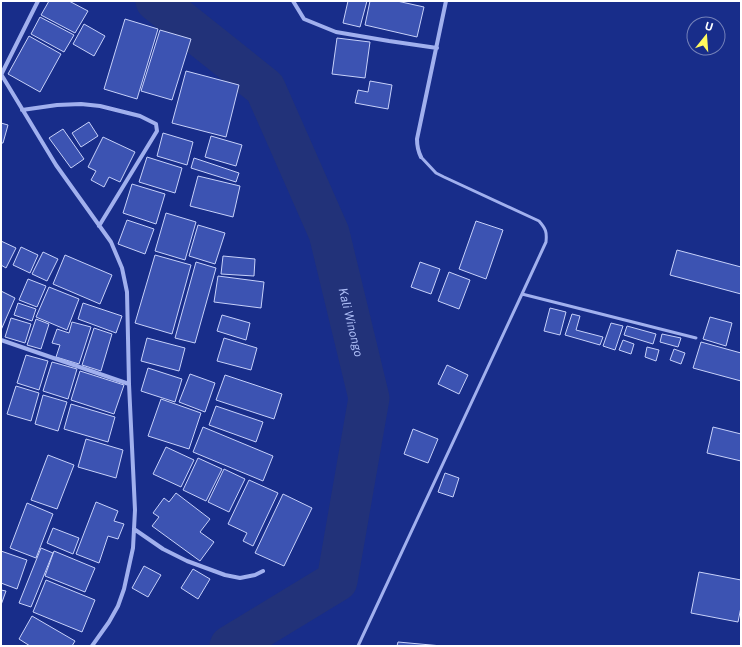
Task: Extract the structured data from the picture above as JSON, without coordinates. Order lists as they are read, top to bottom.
{
  "water": ["Kali Winongo"],
  "north": "top"
}
